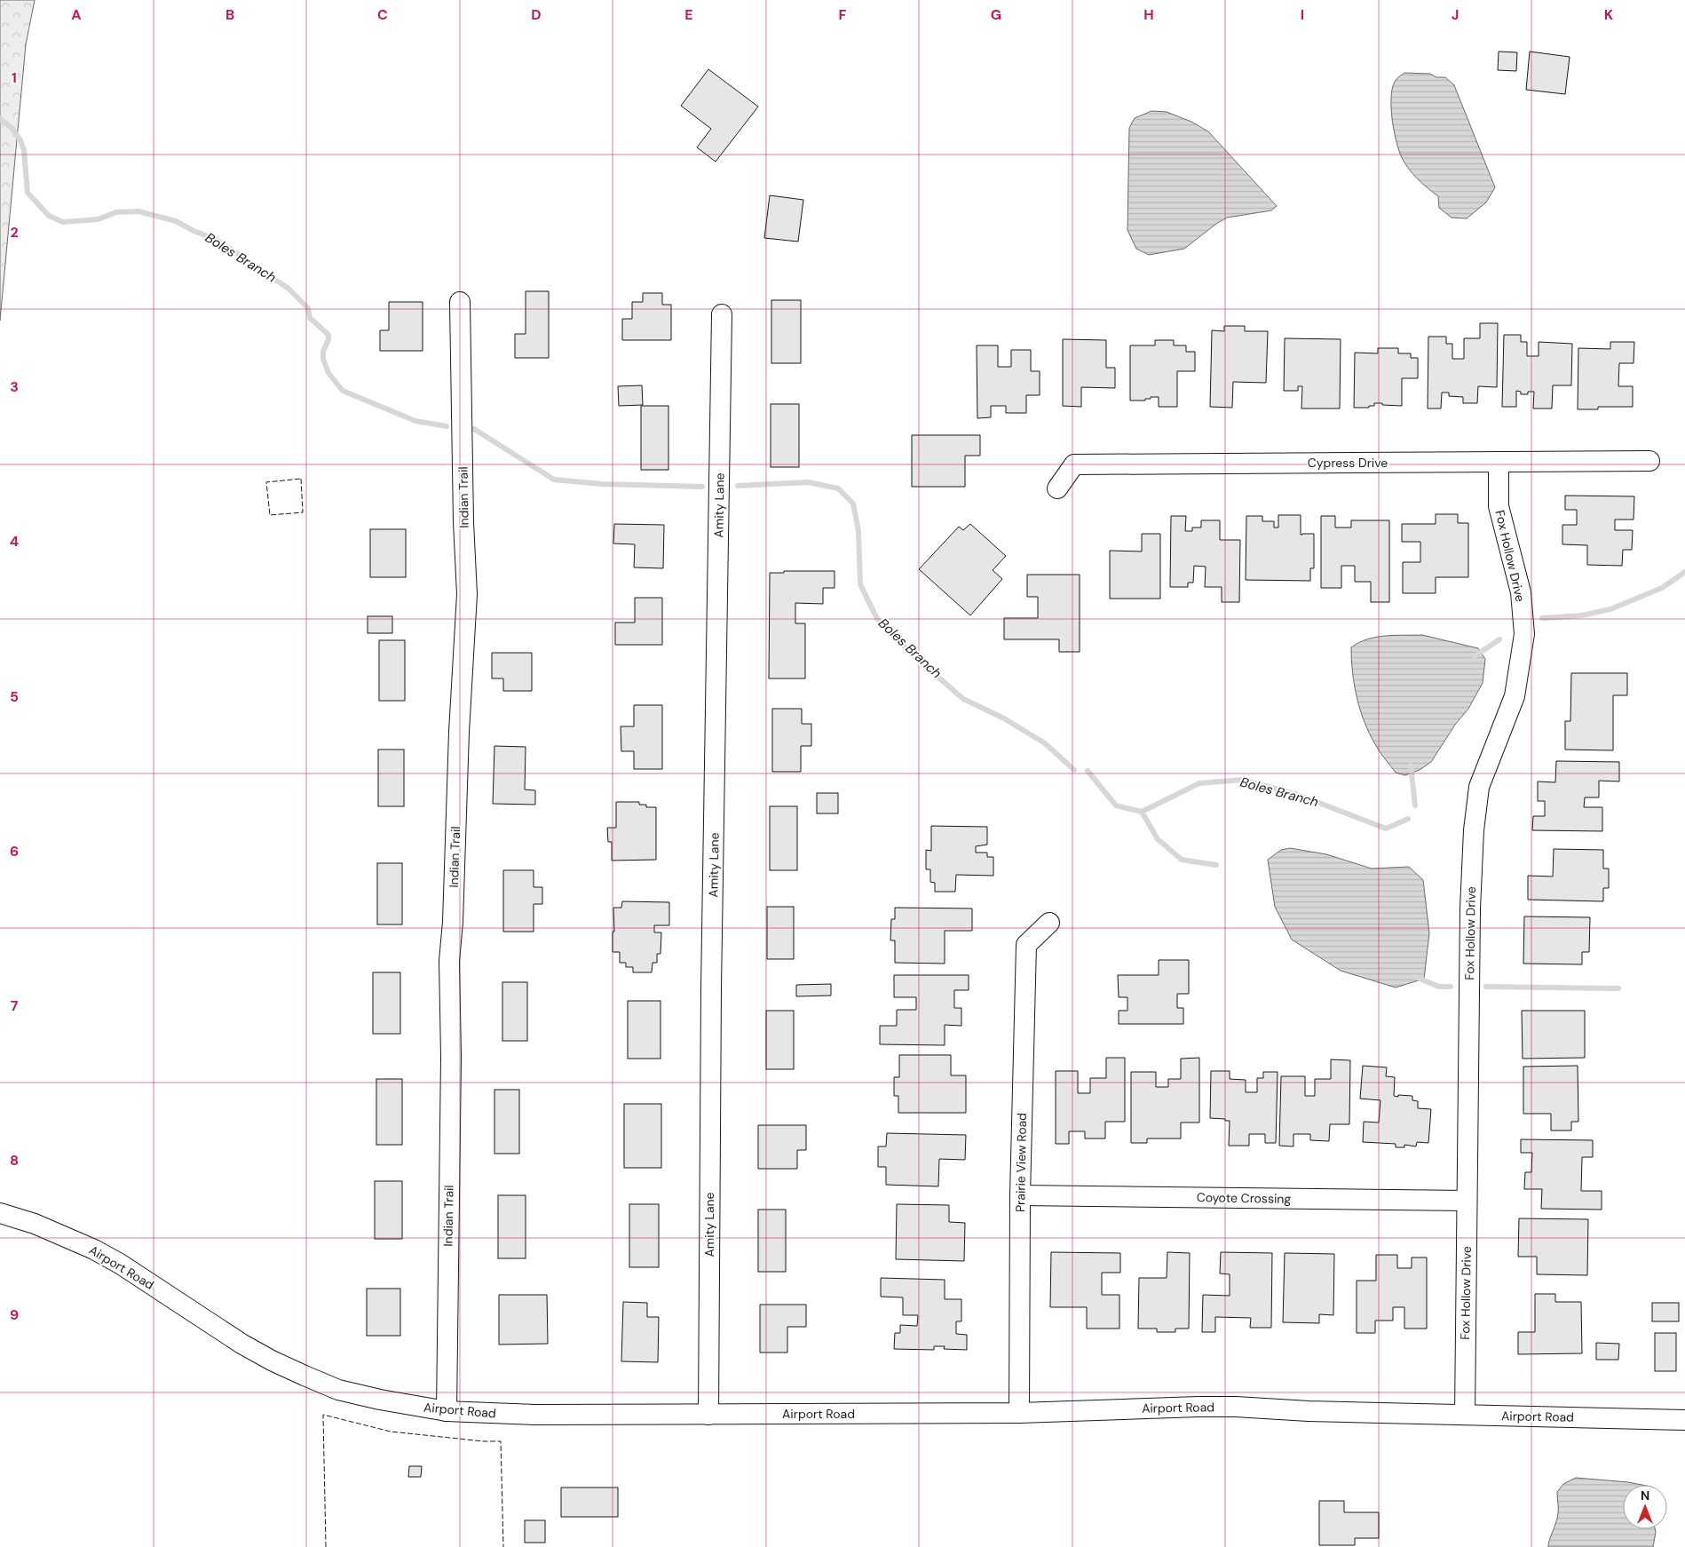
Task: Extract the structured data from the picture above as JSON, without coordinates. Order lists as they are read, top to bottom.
{
  "streets": {
    "street": [
      "Cypress Drive",
      "Indian Trail",
      "Amity Lane",
      "Fox Hollow Drive",
      "Prairie View Road",
      "Coyote Crossing",
      "Airport Road"
    ]
  },
  "crossings": [
    ["Cypress Drive", "Fox Hollow Drive"],
    ["Indian Trail", "Airport Road"],
    ["Amity Lane", "Airport Road"],
    ["Fox Hollow Drive", "Coyote Crossing"],
    ["Fox Hollow Drive", "Airport Road"],
    ["Prairie View Road", "Coyote Crossing"],
    ["Prairie View Road", "Airport Road"]
  ],
  "water": ["Boles Branch"],
  "north": "top",
  "grid": {
    "columns": [
      "A",
      "B",
      "C",
      "D",
      "E",
      "F",
      "G",
      "H",
      "I",
      "J",
      "K"
    ],
    "rows": [
      "1",
      "2",
      "3",
      "4",
      "5",
      "6",
      "7",
      "8",
      "9"
    ]
  }
}
